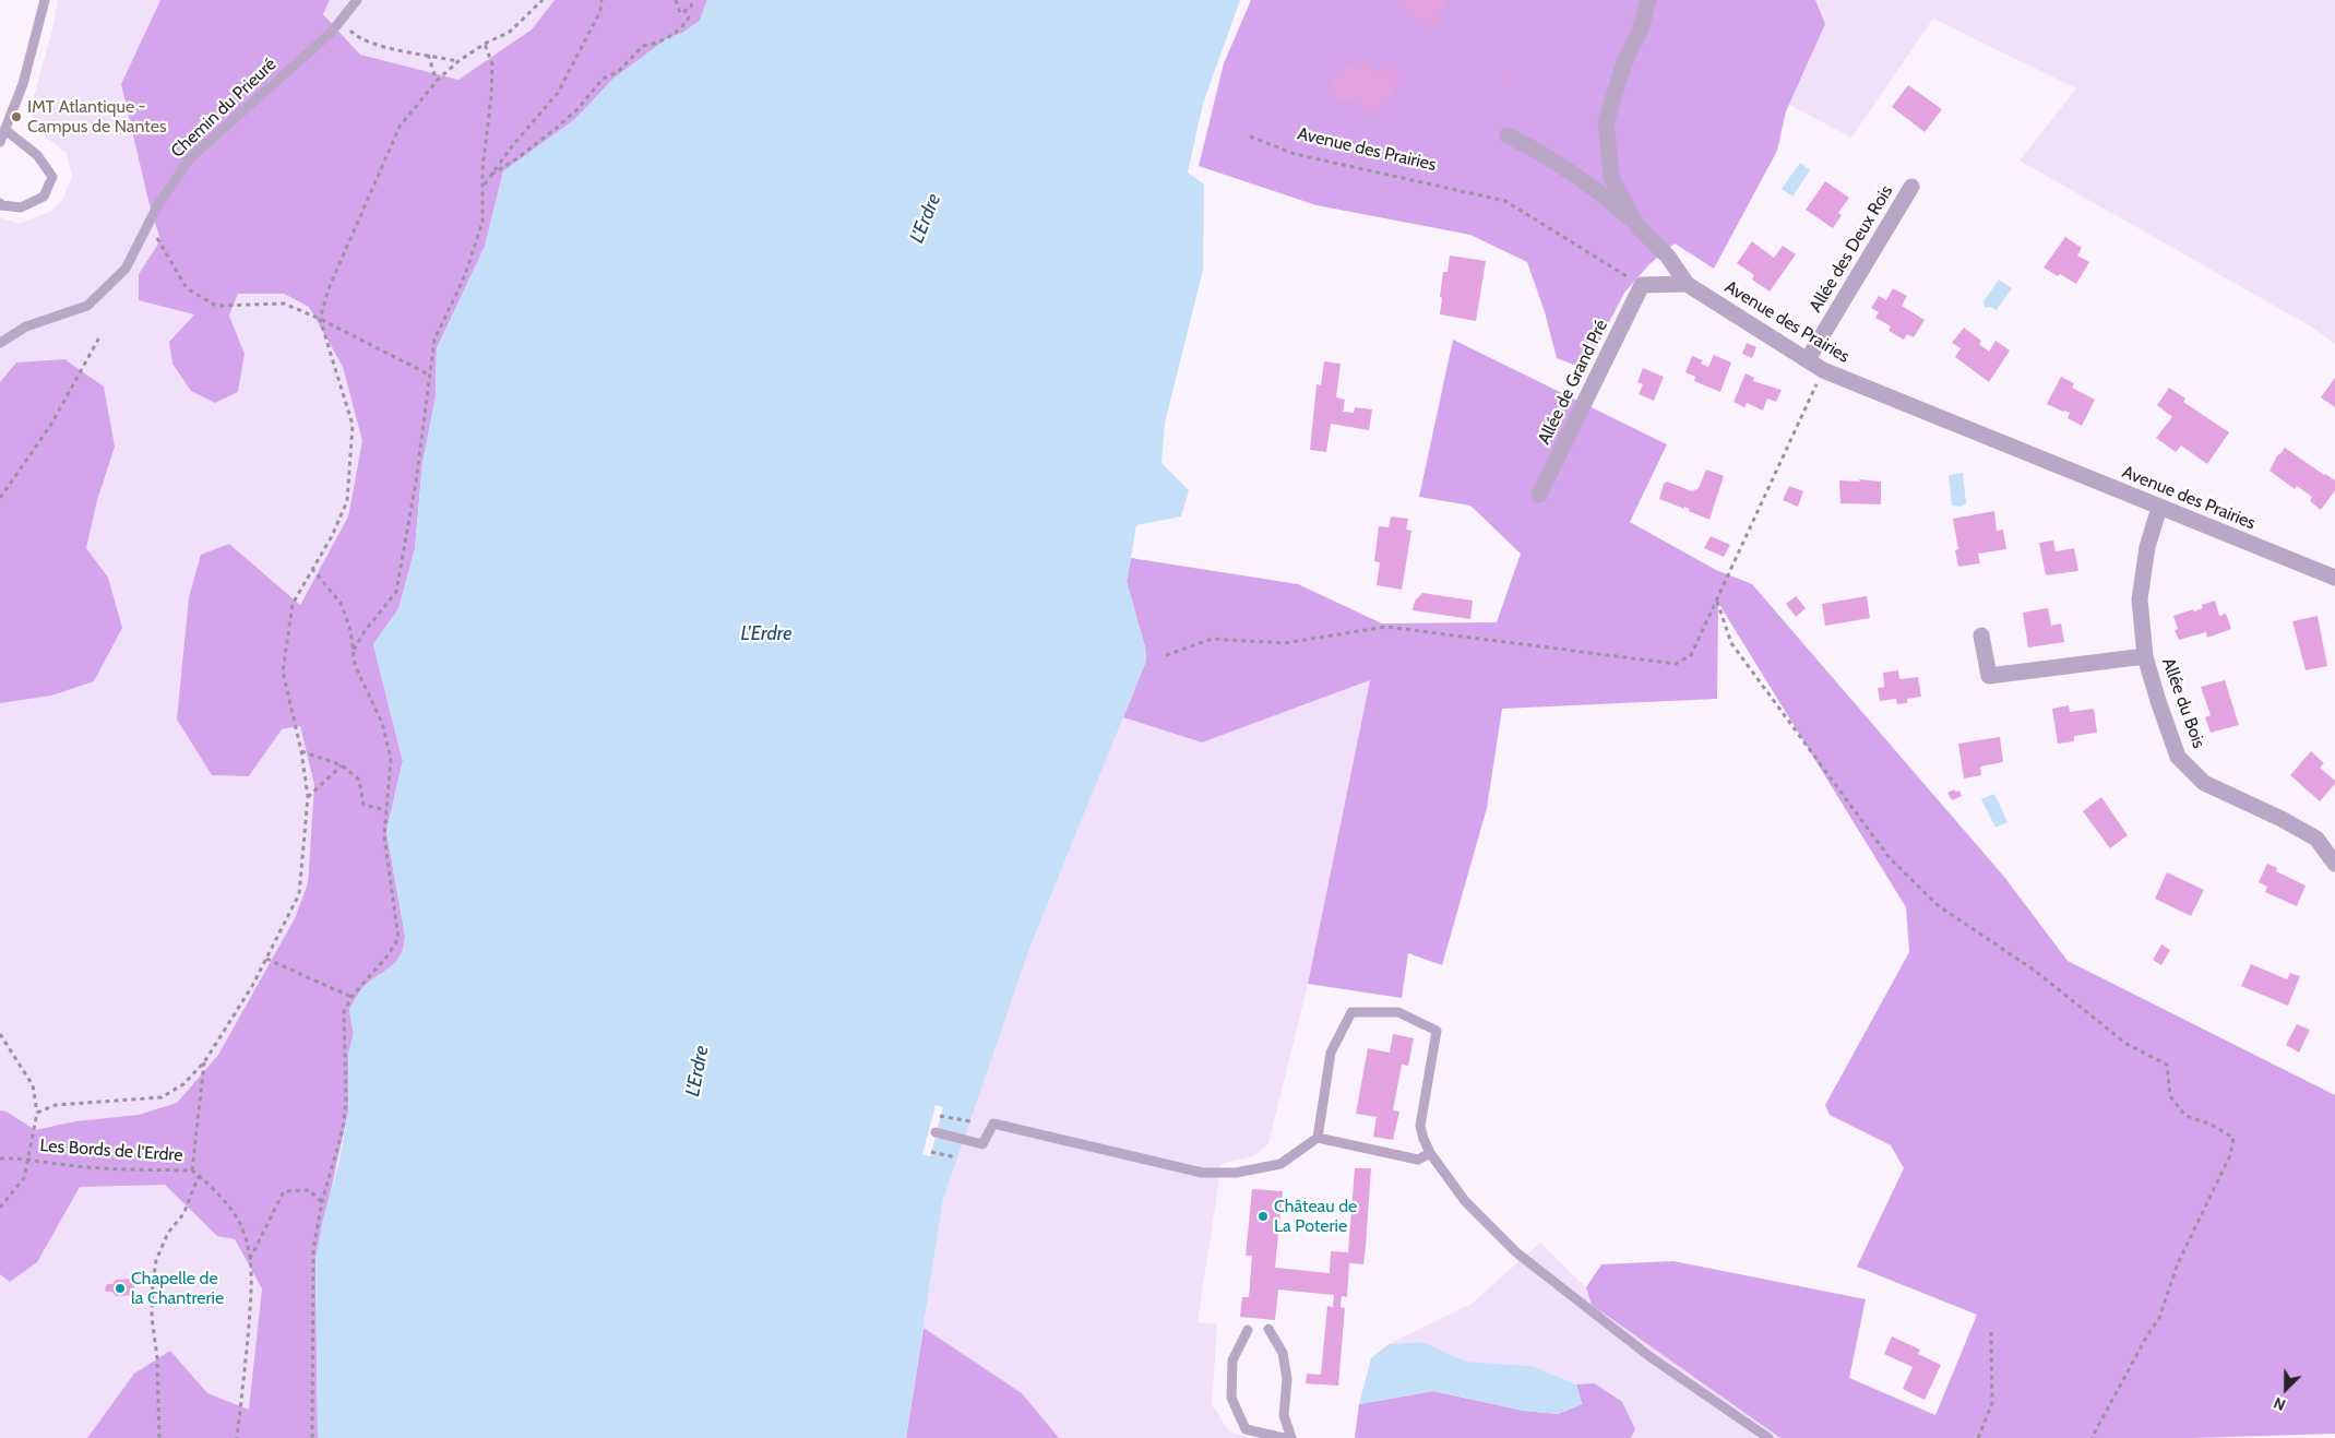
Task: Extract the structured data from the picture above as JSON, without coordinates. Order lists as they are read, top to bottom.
{
  "streets": {
    "street": [
      "Avenue des Prairies",
      "Allée des Deux Rois",
      "Allée de Grand Pré",
      "Allée du Bois"
    ],
    "lane": ["Chemin du Prieuré"],
    "path": ["Les Bords de l'Erdre"]
  },
  "crossings": [
    ["Avenue des Prairies", "Allée des Deux Rois"],
    ["Avenue des Prairies", "Allée de Grand Pré"],
    ["Avenue des Prairies", "Allée du Bois"]
  ],
  "water": ["L'Erdre"],
  "places": ["IMT Atlantique - Campus de Nantes", "Château de La Poterie", "Chapelle de la Chantrerie"],
  "north": "bottom left"
}
